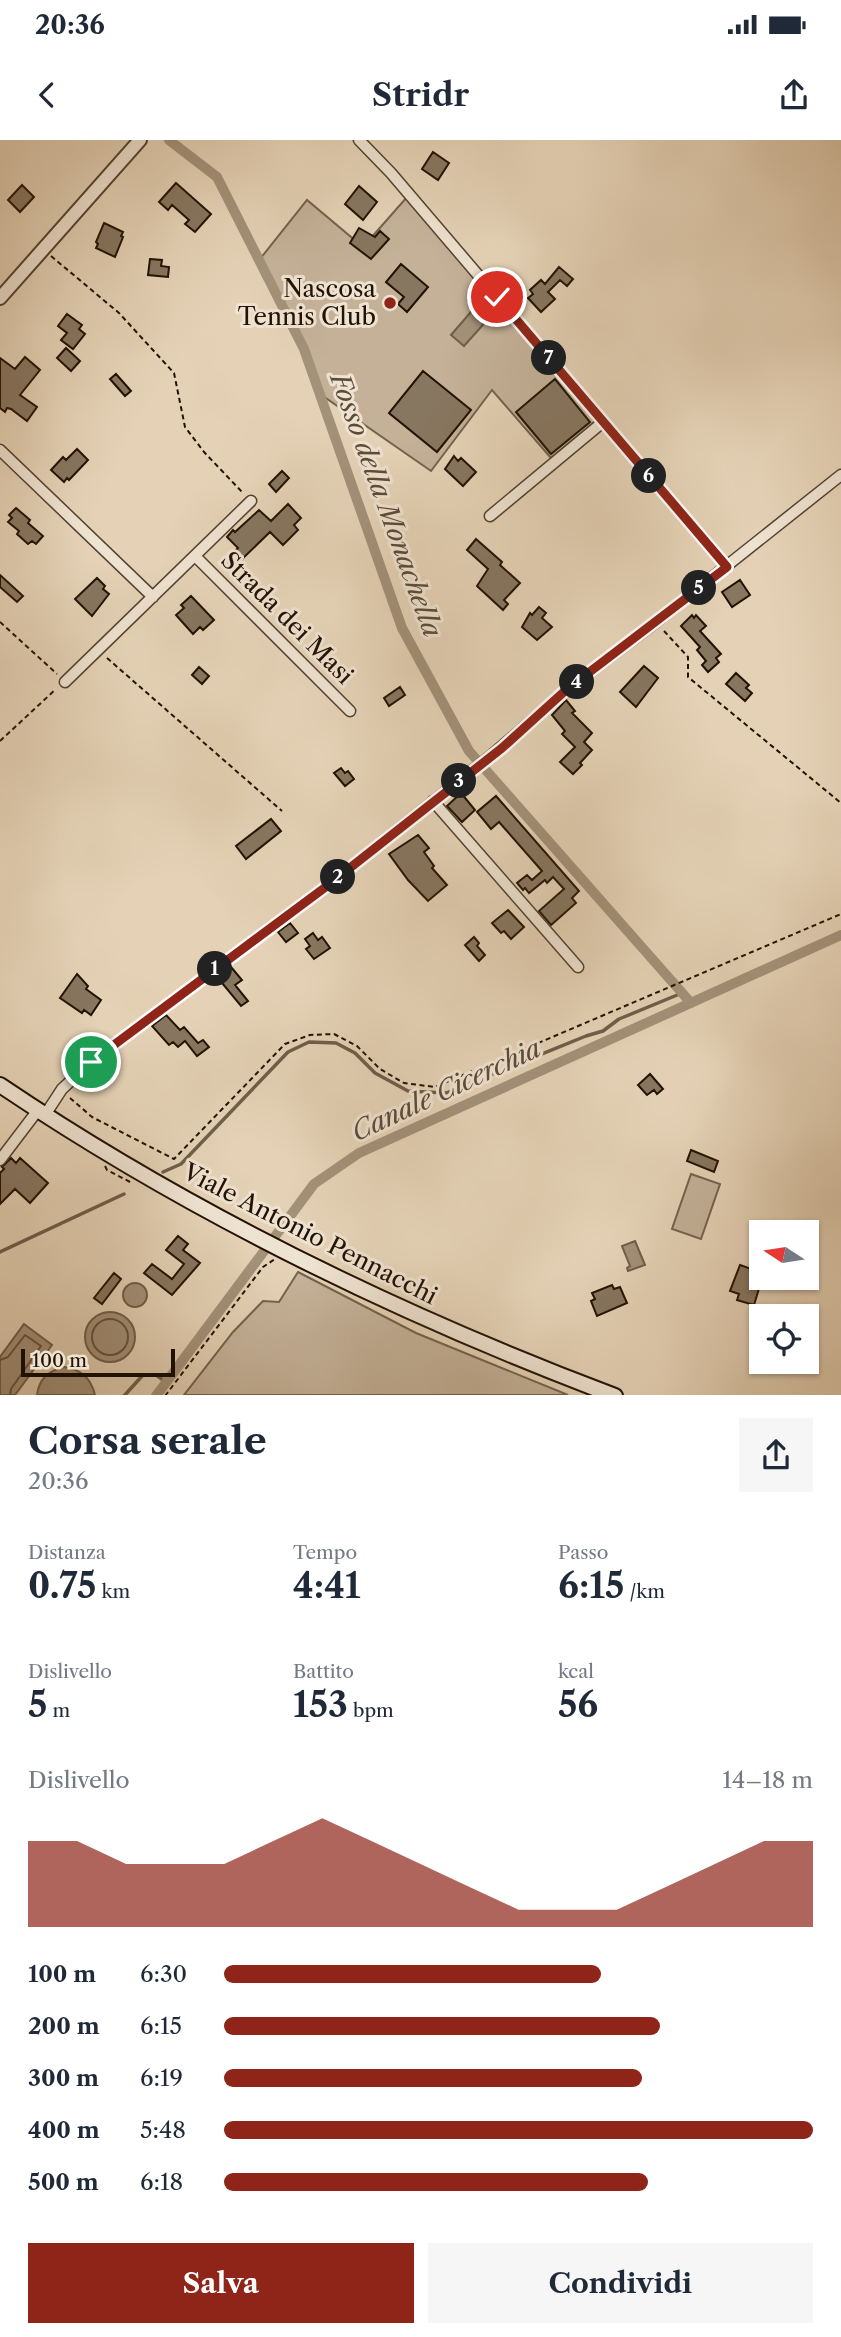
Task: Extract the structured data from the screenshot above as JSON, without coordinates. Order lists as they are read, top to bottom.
{
  "streets": {
    "main road": ["Viale Antonio Pennacchi"],
    "street": ["Strada dei Masi"]
  },
  "water": ["Fosso della Monachella", "Canale Cicerchia"],
  "places": ["Nascosa Tennis Club"],
  "scale_bar": "100 m",
  "north": "left",
  "page": {
    "status": "20:36",
    "header": "Stridr",
    "pins": [
      "7",
      "6",
      "5",
      "4",
      "3",
      "2",
      "1"
    ],
    "scale": "100 m",
    "heading": ["Corsa serale", "20:36"],
    "stats": [
      ["Distanza", "0.75 km"],
      ["Tempo", "4:41"],
      ["Passo", "6:15 /km"],
      ["Dislivello", "5 m"],
      ["Battito", "153 bpm"],
      ["kcal", "56"]
    ],
    "chart": ["Dislivello", "14–18 m"],
    "list": [
      {
        "name": "100 m",
        "note": "6:30"
      },
      {
        "name": "200 m",
        "note": "6:15"
      },
      {
        "name": "300 m",
        "note": "6:19"
      },
      {
        "name": "400 m",
        "note": "5:48"
      },
      {
        "name": "500 m",
        "note": "6:18"
      }
    ],
    "buttons": ["Salva", "Condividi"]
  }
}
